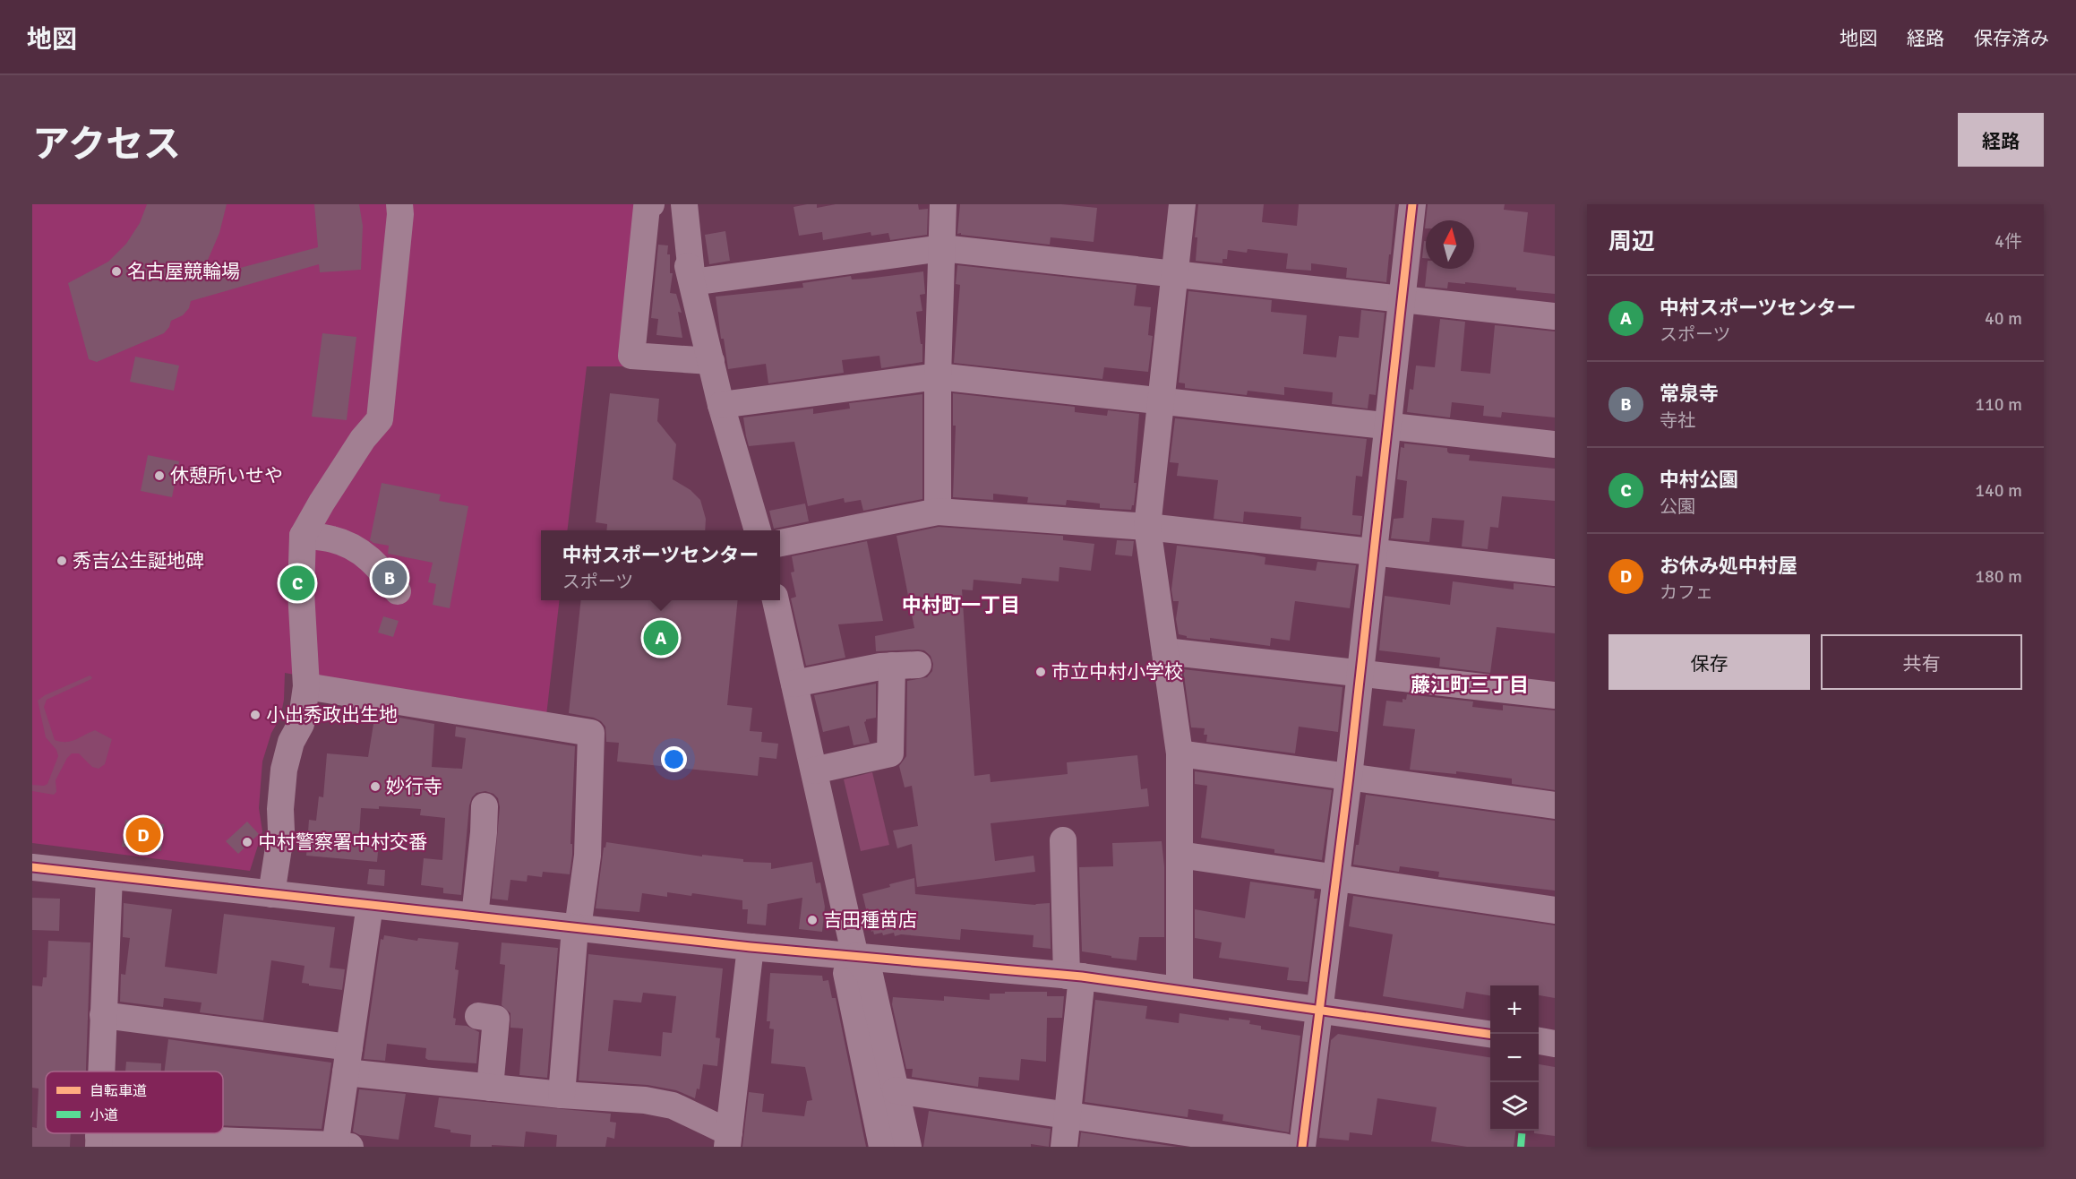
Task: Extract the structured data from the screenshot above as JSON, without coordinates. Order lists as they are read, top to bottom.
{
  "districts": ["中村町一丁目", "藤江町三丁目"],
  "places": [
    "名古屋競輪場",
    "休憩所いせや",
    "秀吉公生誕地碑",
    "市立中村小学校",
    "小出秀政出生地",
    "妙行寺",
    "中村警察署中村交番",
    "吉田種苗店"
  ],
  "legend": ["自転車道", "小道"],
  "north": "top",
  "page": {
    "header": "地図",
    "nav": ["地図", "経路", "保存済み"],
    "title": "アクセス",
    "buttons": [
      "経路",
      ["保存", "共有"]
    ],
    "heading": ["周辺", "4件"],
    "list": [
      {
        "mark": "A",
        "name": "中村スポーツセンター",
        "note": "スポーツ",
        "value": "40 m"
      },
      {
        "mark": "B",
        "name": "常泉寺",
        "note": "寺社",
        "value": "110 m"
      },
      {
        "mark": "C",
        "name": "中村公園",
        "note": "公園",
        "value": "140 m"
      },
      {
        "mark": "D",
        "name": "お休み処中村屋",
        "note": "カフェ",
        "value": "180 m"
      }
    ],
    "popup": ["中村スポーツセンター", "スポーツ"],
    "pins": [
      "B",
      "C",
      "A",
      "D"
    ],
    "map_buttons": ["+", "−"]
  }
}
